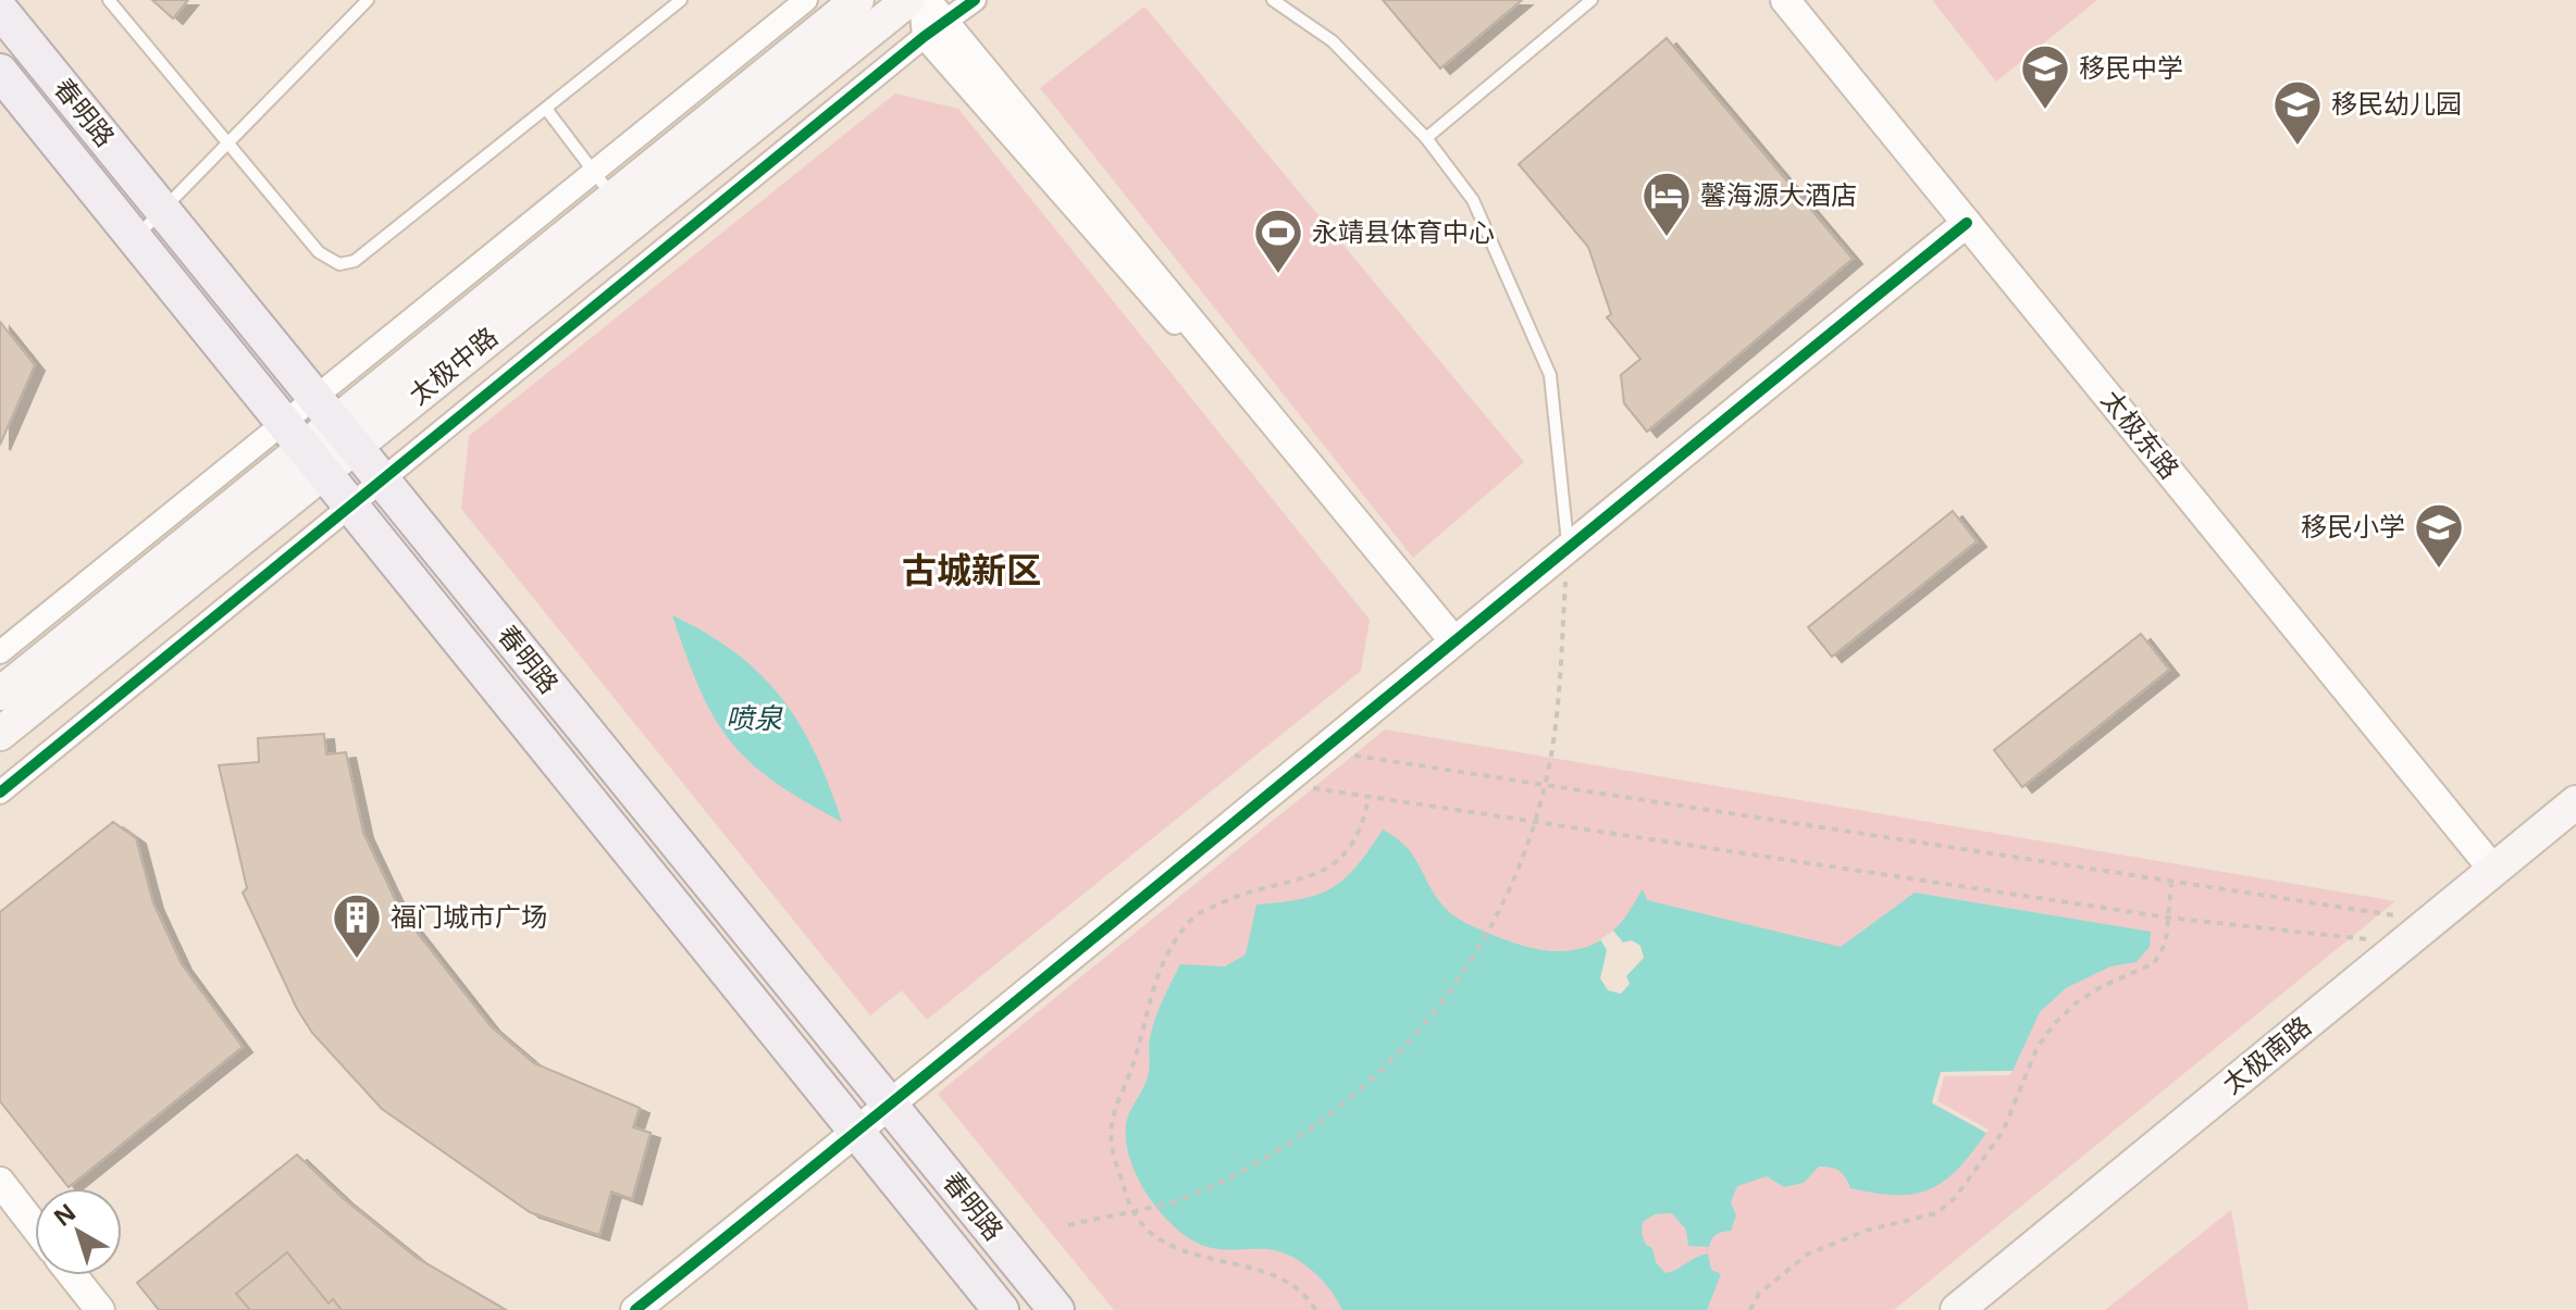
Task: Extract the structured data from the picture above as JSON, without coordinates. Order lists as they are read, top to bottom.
{
  "streets": {
    "main road": ["春明路", "太极中路", "太极南路"],
    "street": ["太极东路"]
  },
  "crossings": [
    ["春明路", "太极中路"],
    ["太极东路", "太极南路"]
  ],
  "districts": ["古城新区"],
  "water": ["喷泉"],
  "places": {
    "school or university": ["移民中学", "移民幼儿园", "移民小学"],
    "hotel": ["馨海源大酒店"],
    "sports": ["永靖县体育中心"],
    "building": ["福门城市广场"]
  },
  "north": "top left"
}
